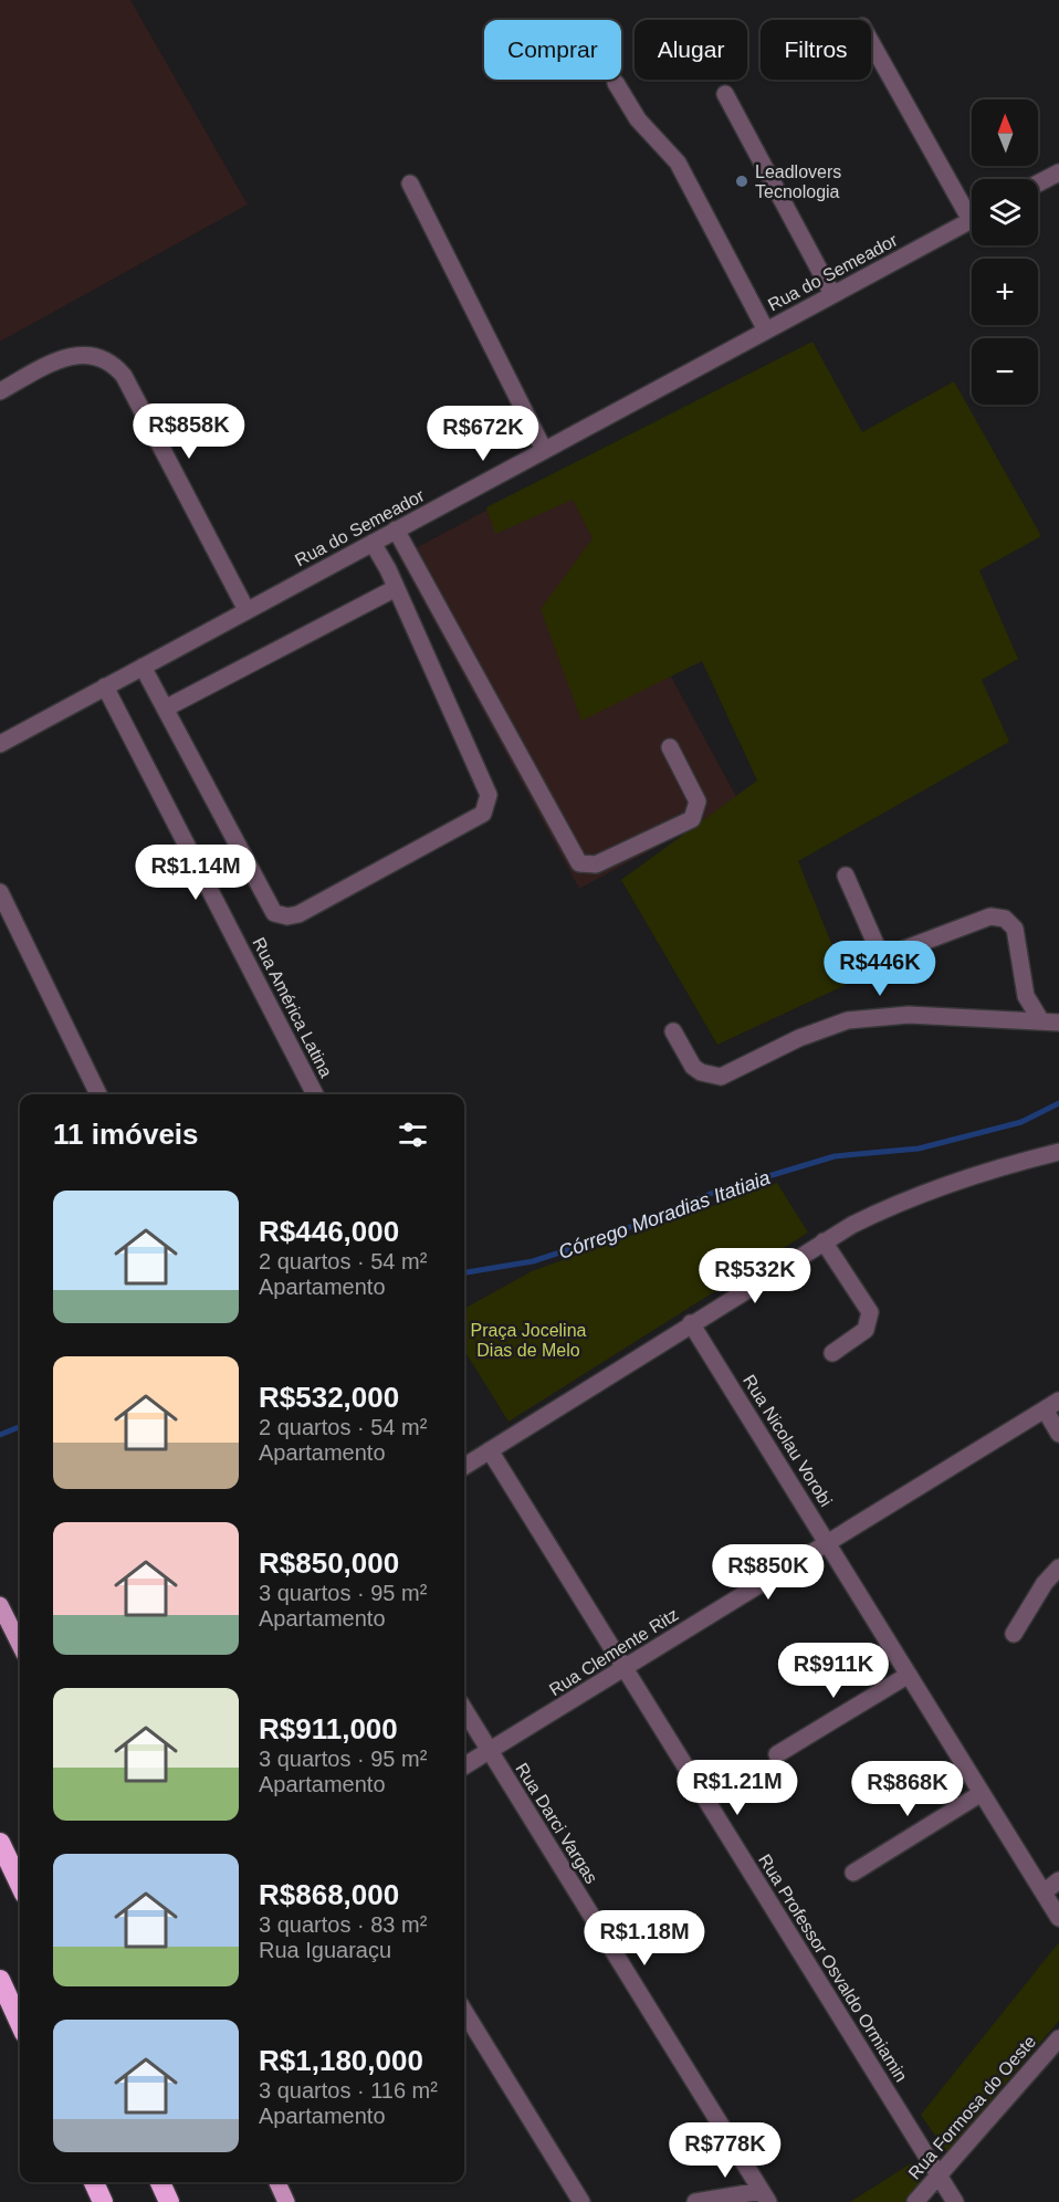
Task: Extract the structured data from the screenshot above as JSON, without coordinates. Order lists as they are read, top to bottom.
{
  "streets": {
    "street": [
      "Rua do Semeador",
      "Rua América Latina",
      "Rua Nicolau Vorobi",
      "Rua Clemente Ritz",
      "Rua Darci Vargas",
      "Rua Professor Osvaldo Ormiamin",
      "Rua Formosa do Oeste"
    ]
  },
  "crossings": [
    ["Rua do Semeador", "Rua América Latina"],
    ["Rua Nicolau Vorobi", "Rua Clemente Ritz"],
    ["Rua Clemente Ritz", "Rua Darci Vargas"],
    ["Rua Clemente Ritz", "Rua Professor Osvaldo Ormiamin"],
    ["Rua Professor Osvaldo Ormiamin", "Rua Formosa do Oeste"]
  ],
  "water": ["Córrego Moradias Itatiaia"],
  "parks": ["Praça Jocelina Dias de Melo"],
  "places": ["Leadlovers Tecnologia"],
  "north": "top",
  "page": {
    "chip": ["Comprar", "Alugar", "Filtros"],
    "map_buttons": ["+", "−"],
    "price": [
      "R$858K",
      "R$672K",
      "R$1.14M",
      "R$446K",
      "R$532K",
      "R$850K",
      "R$911K",
      "R$1.21M",
      "R$868K",
      "R$1.18M",
      "R$778K"
    ],
    "heading": "11 imóveis",
    "list": [
      {
        "name": "R$446,000",
        "note": "2 quartos · 54 m² · Apartamento"
      },
      {
        "name": "R$532,000",
        "note": "2 quartos · 54 m² · Apartamento"
      },
      {
        "name": "R$850,000",
        "note": "3 quartos · 95 m² · Apartamento"
      },
      {
        "name": "R$911,000",
        "note": "3 quartos · 95 m² · Apartamento"
      },
      {
        "name": "R$868,000",
        "note": "3 quartos · 83 m² · Rua Iguaraçu"
      },
      {
        "name": "R$1,180,000",
        "note": "3 quartos · 116 m² · Apartamento"
      }
    ]
  }
}
